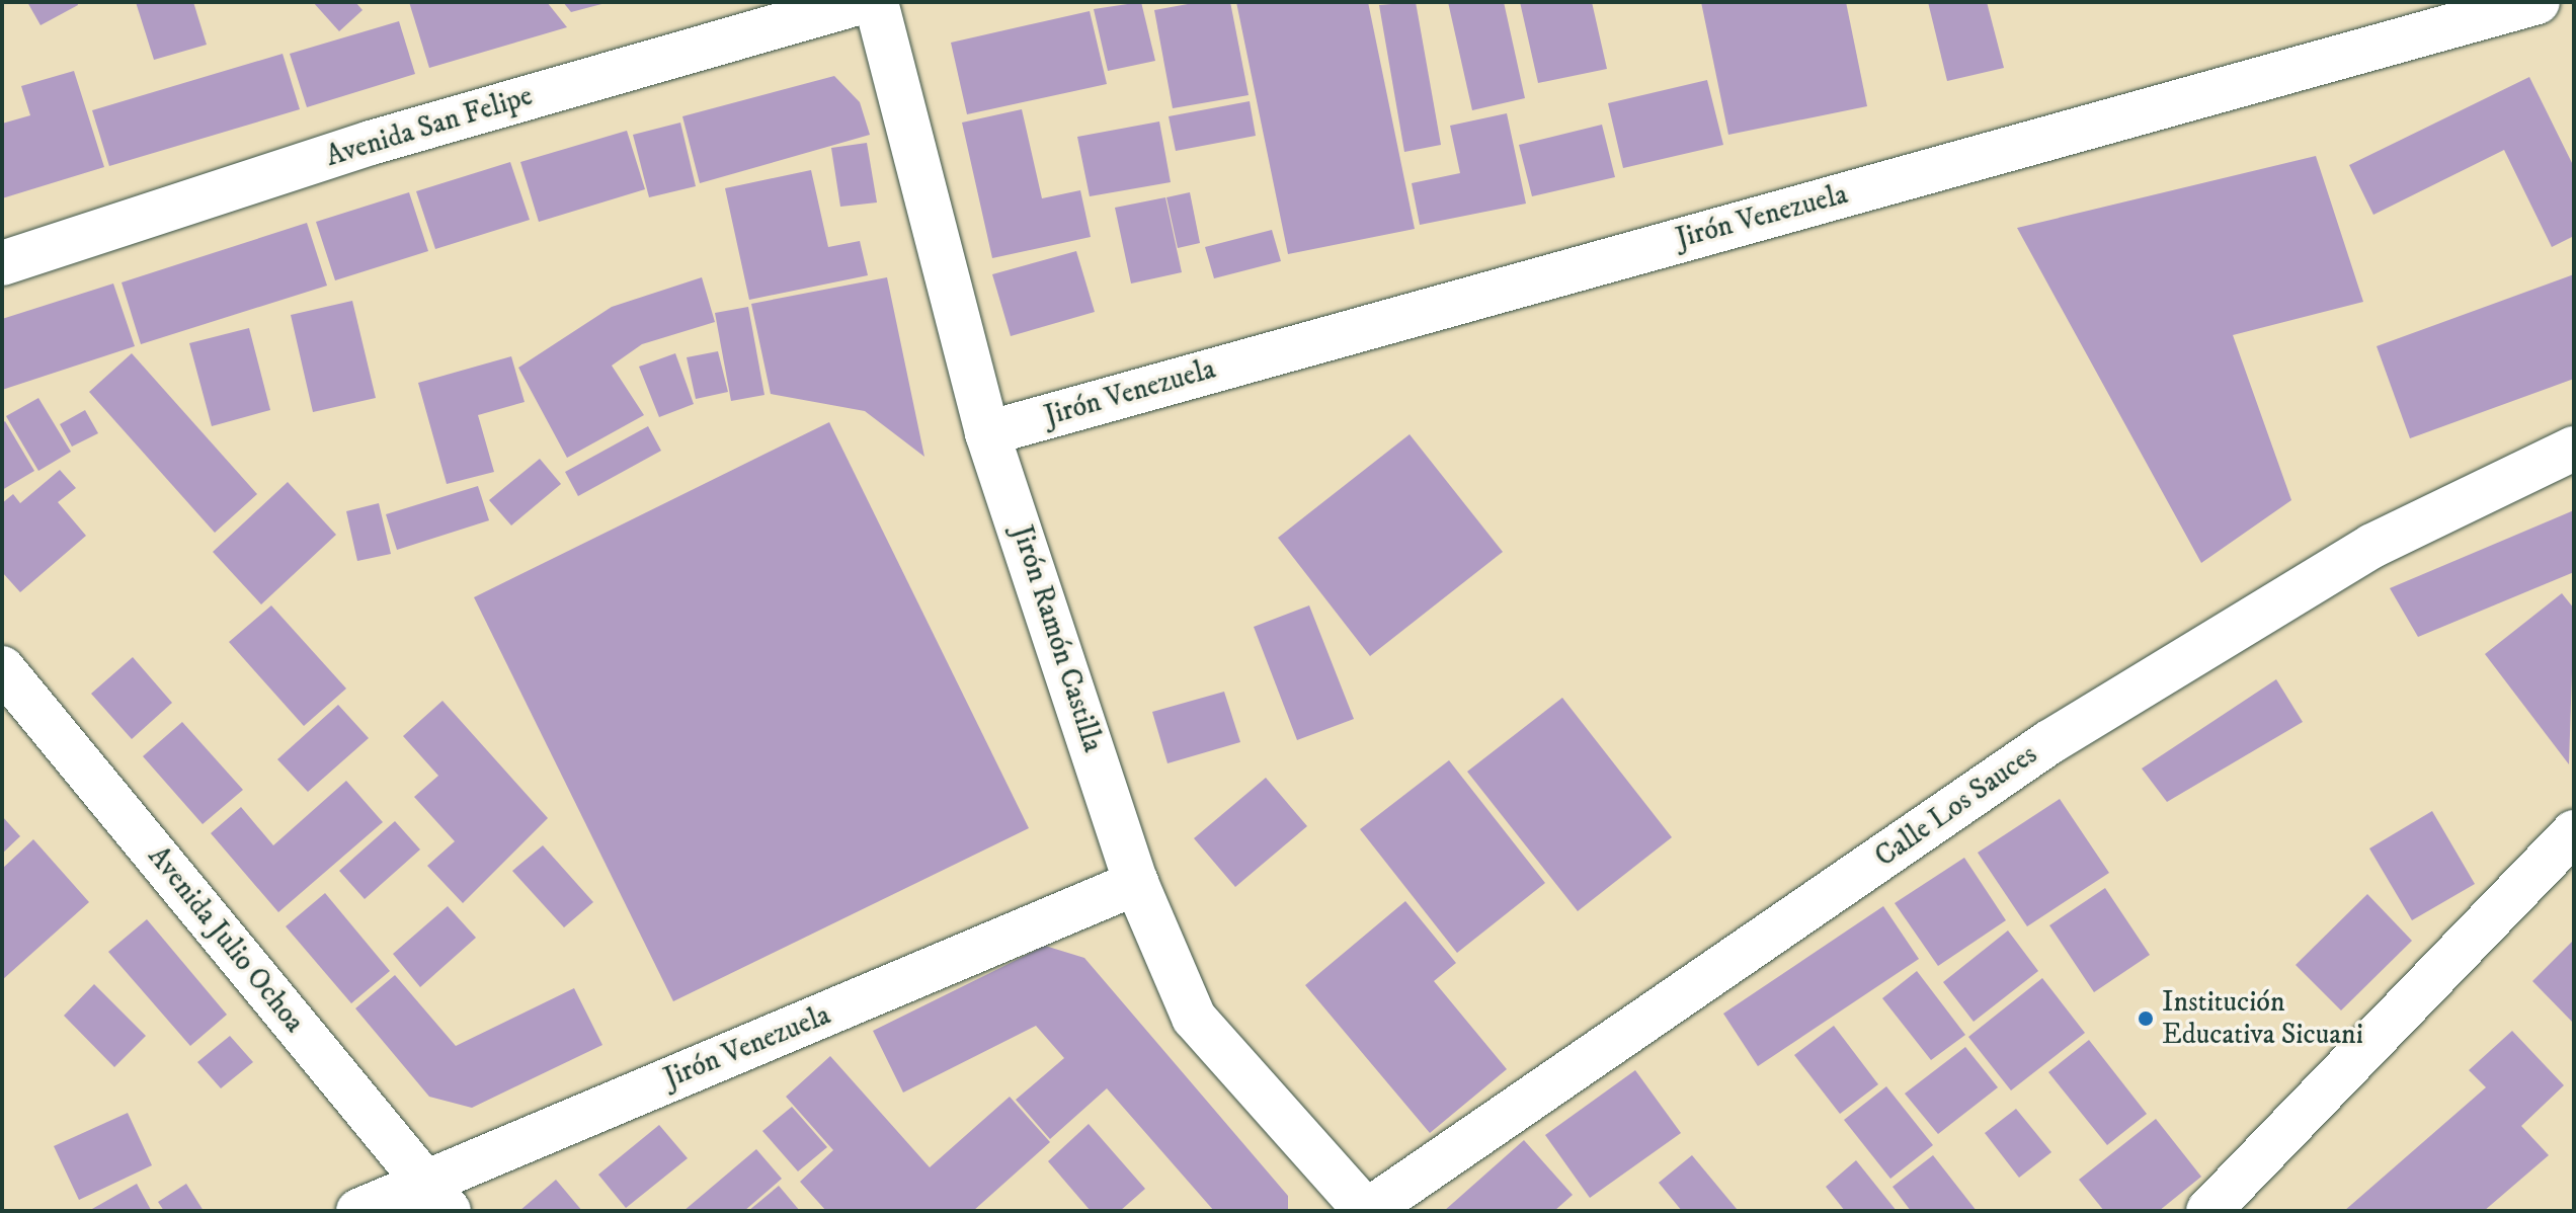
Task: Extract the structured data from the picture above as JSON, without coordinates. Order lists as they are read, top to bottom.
{
  "streets": {
    "street": [
      "Avenida San Felipe",
      "Jirón Venezuela",
      "Jirón Ramón Castilla",
      "Calle Los Sauces",
      "Avenida Julio Ochoa"
    ]
  },
  "crossings": [
    ["Jirón Venezuela", "Jirón Ramón Castilla"],
    ["Jirón Venezuela", "Avenida Julio Ochoa"],
    ["Jirón Ramón Castilla", "Calle Los Sauces"]
  ],
  "places": ["Institución Educativa Sicuani"]
}
